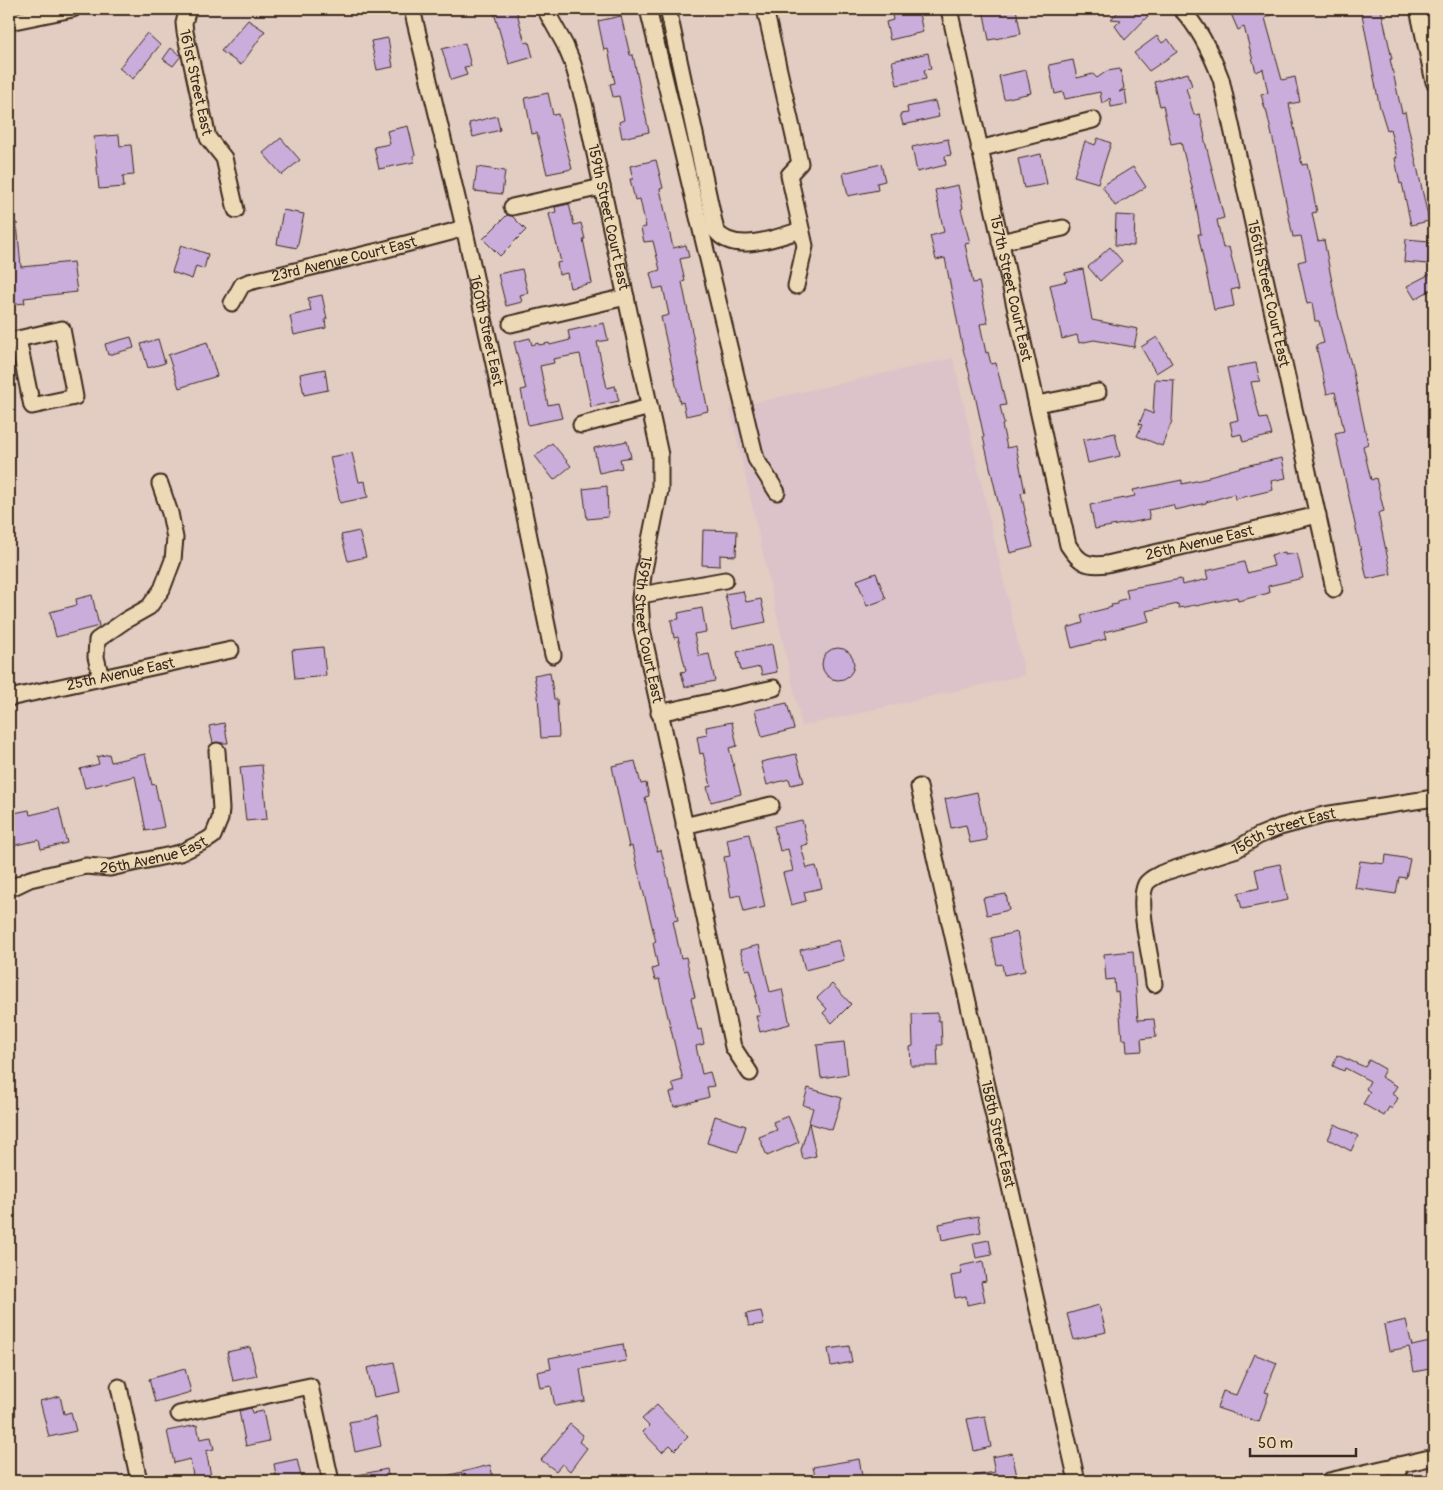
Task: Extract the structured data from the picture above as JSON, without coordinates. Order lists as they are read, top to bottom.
{
  "streets": {
    "street": [
      "161st Street East",
      "159th Street Court East",
      "23rd Avenue Court East",
      "157th Street Court East",
      "156th Street Court East",
      "160th Street East",
      "26th Avenue East",
      "25th Avenue East",
      "156th Street East",
      "158th Street East"
    ]
  },
  "crossings": [
    ["23rd Avenue Court East", "160th Street East"],
    ["157th Street Court East", "26th Avenue East"],
    ["156th Street Court East", "26th Avenue East"]
  ],
  "scale_bar": "50 m"
}
